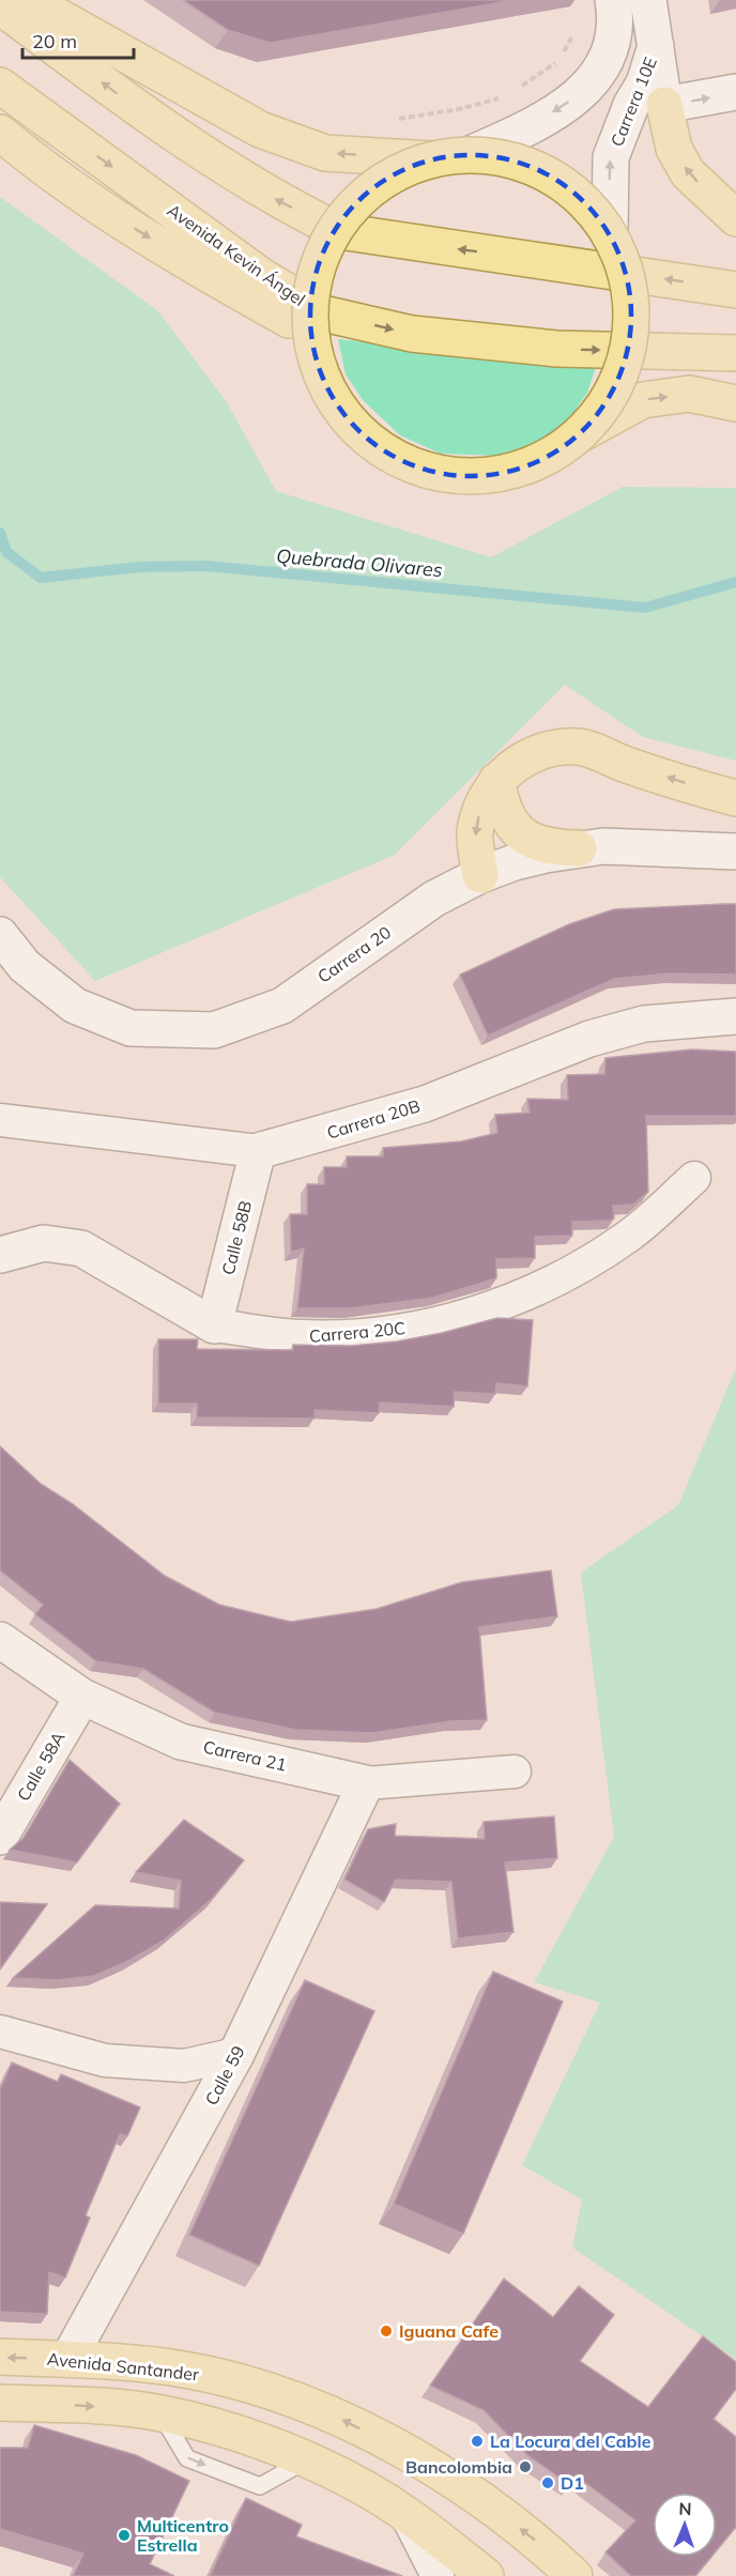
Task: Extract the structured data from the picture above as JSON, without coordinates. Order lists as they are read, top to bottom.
{
  "streets": {
    "main road": ["Avenida Kevin Ángel", "Avenida Santander"],
    "street": [
      "Carrera 10E",
      "Carrera 20",
      "Carrera 20B",
      "Calle 58B",
      "Carrera 20C",
      "Carrera 21",
      "Calle 58A",
      "Calle 59"
    ]
  },
  "crossings": [
    ["Carrera 20B", "Calle 58B"],
    ["Calle 58B", "Carrera 20C"],
    ["Carrera 21", "Calle 58A"],
    ["Carrera 21", "Calle 59"],
    ["Calle 59", "Avenida Santander"]
  ],
  "one_way": ["Carrera 10E"],
  "water": ["Quebrada Olivares"],
  "places": [
    "Iguana Cafe",
    "La Locura del Cable",
    "Bancolombia",
    "D1",
    "Multicentro Estrella"
  ],
  "scale_bar": "20 m",
  "north": "top"
}
